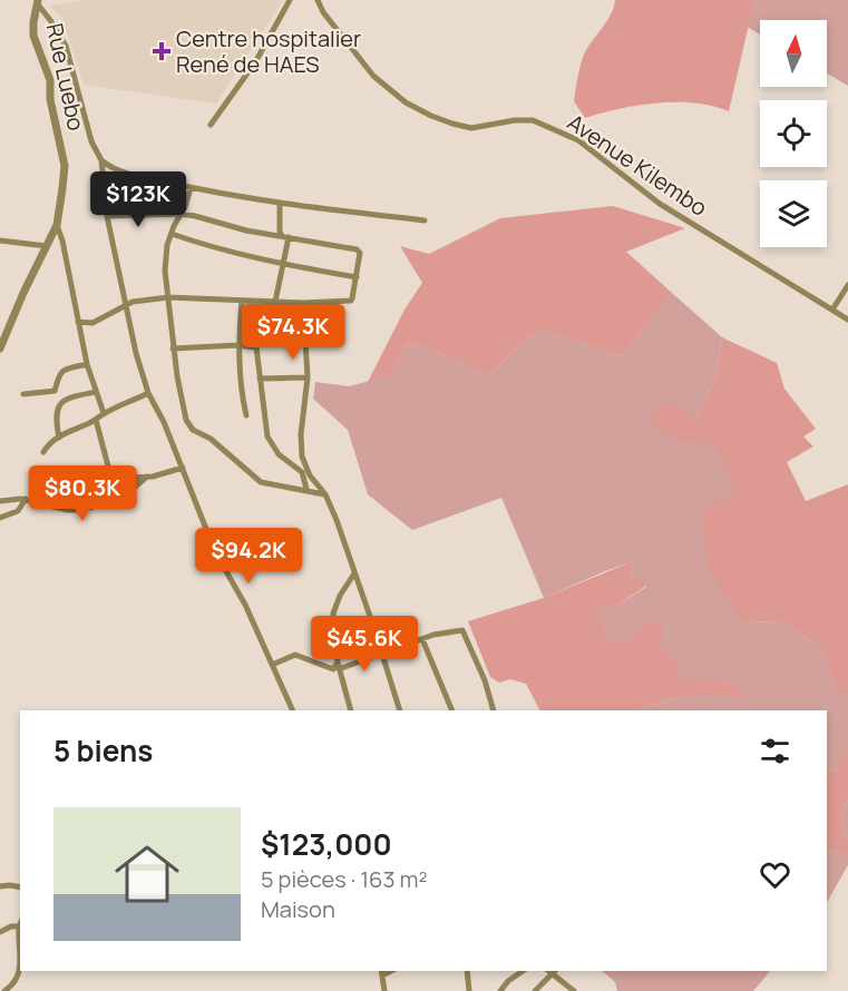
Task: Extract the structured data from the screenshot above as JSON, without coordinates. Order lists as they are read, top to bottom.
{
  "streets": {
    "street": ["Rue Luebo", "Avenue Kilembo"]
  },
  "places": {
    "health": ["Centre hospitalier René de HAES"]
  },
  "north": "top",
  "page": {
    "price": [
      "$123K",
      "$74.3K",
      "$80.3K",
      "$94.2K",
      "$45.6K"
    ],
    "heading": "5 biens",
    "list": [
      {
        "name": "$123,000",
        "note": "5 pièces · 163 m² · Maison"
      }
    ]
  }
}
